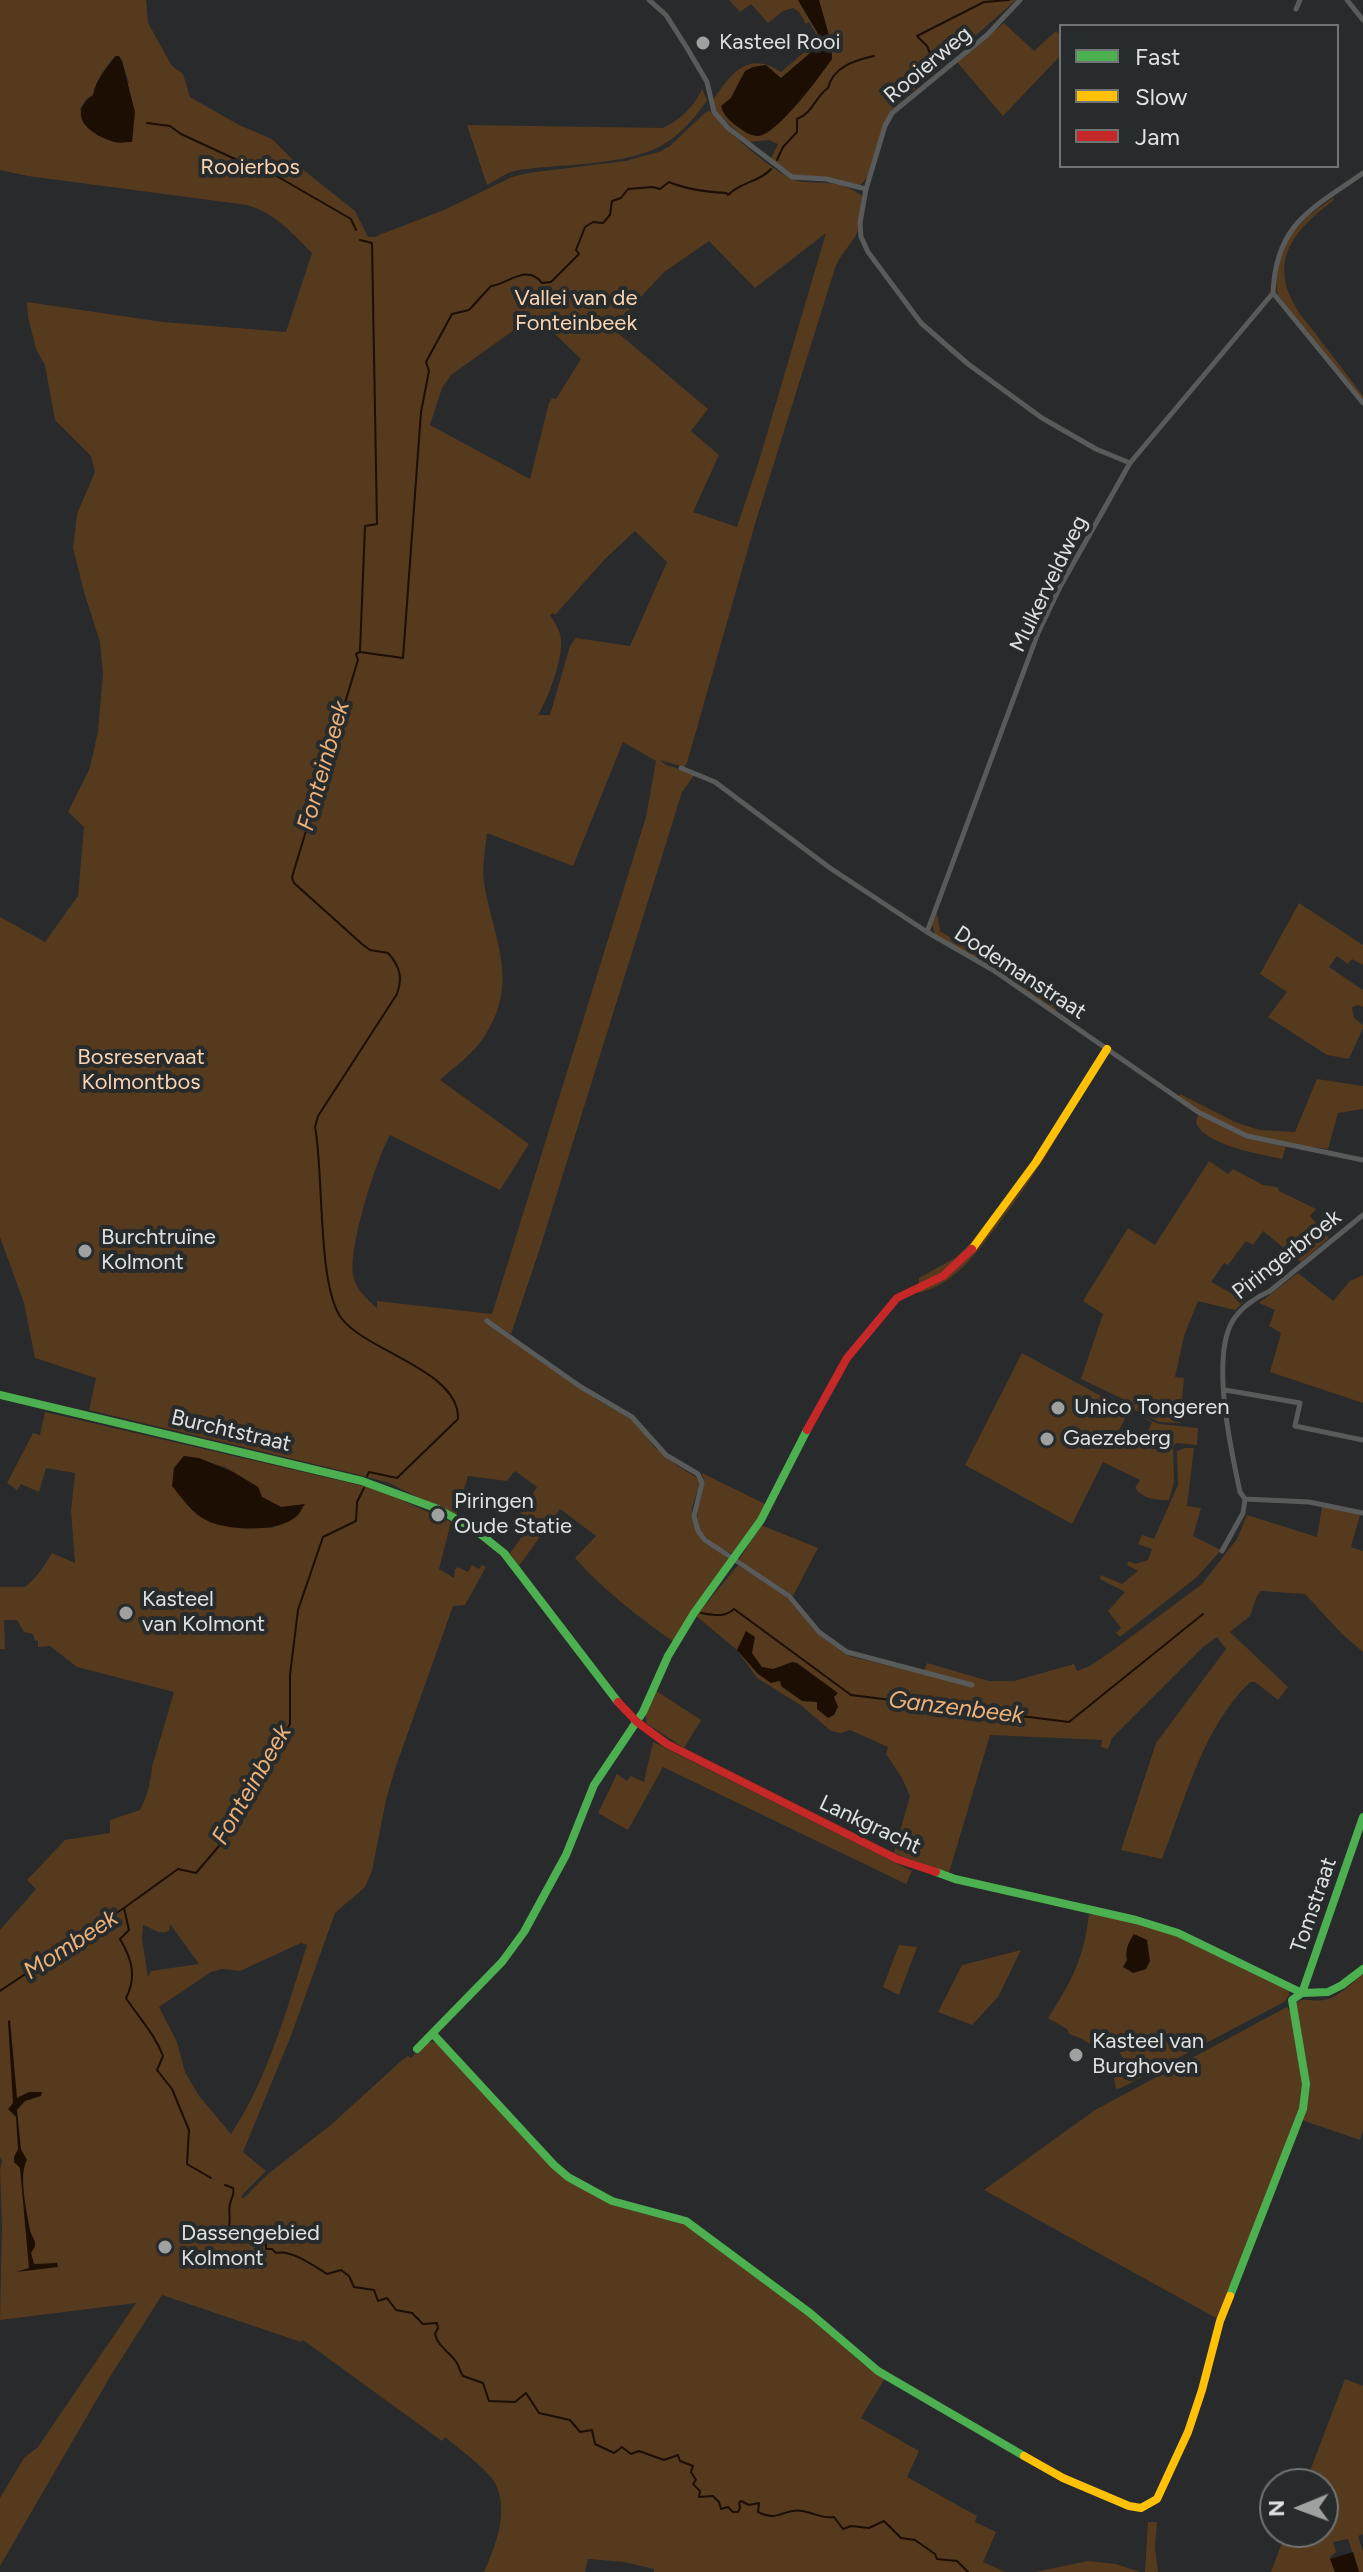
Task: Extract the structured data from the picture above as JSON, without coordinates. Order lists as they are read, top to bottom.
{
  "streets": {
    "street": [
      "Rooierweg",
      "Mulkerveldweg",
      "Dodemanstraat",
      "Piringerbroek",
      "Burchtstraat",
      "Lankgracht",
      "Tomstraat"
    ]
  },
  "crossings": [
    ["Rooierweg", "Mulkerveldweg"],
    ["Mulkerveldweg", "Dodemanstraat"],
    ["Burchtstraat", "Lankgracht"],
    ["Lankgracht", "Tomstraat"]
  ],
  "water": ["Fonteinbeek", "Ganzenbeek", "Mombeek"],
  "parks": ["Rooierbos", "Vallei van de Fonteinbeek", "Bosreservaat Kolmontbos"],
  "places": [
    "Kasteel Rooi",
    "Burchtruïne Kolmont",
    "Unico Tongeren",
    "Gaezeberg",
    "Piringen Oude Statie",
    "Kasteel van Kolmont",
    "Kasteel van Burghoven",
    "Dassengebied Kolmont"
  ],
  "legend": ["Fast", "Slow", "Jam"],
  "north": "left"
}
